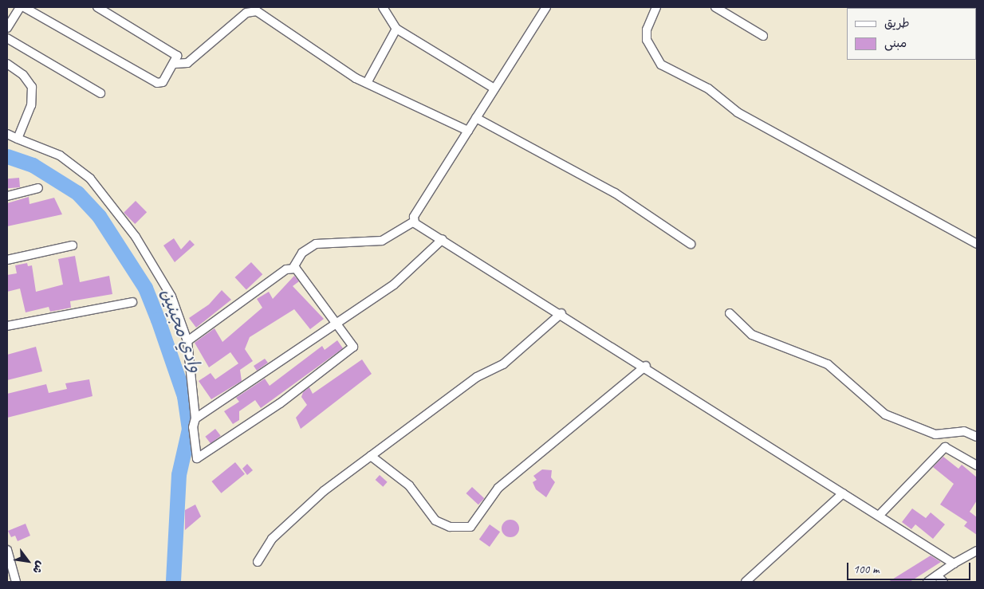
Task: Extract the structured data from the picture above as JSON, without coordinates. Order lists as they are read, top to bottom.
{
  "water": ["وادي مجينين"],
  "legend": ["طريق", "مبنى"],
  "scale_bar": "100 m",
  "north": "bottom right"
}
